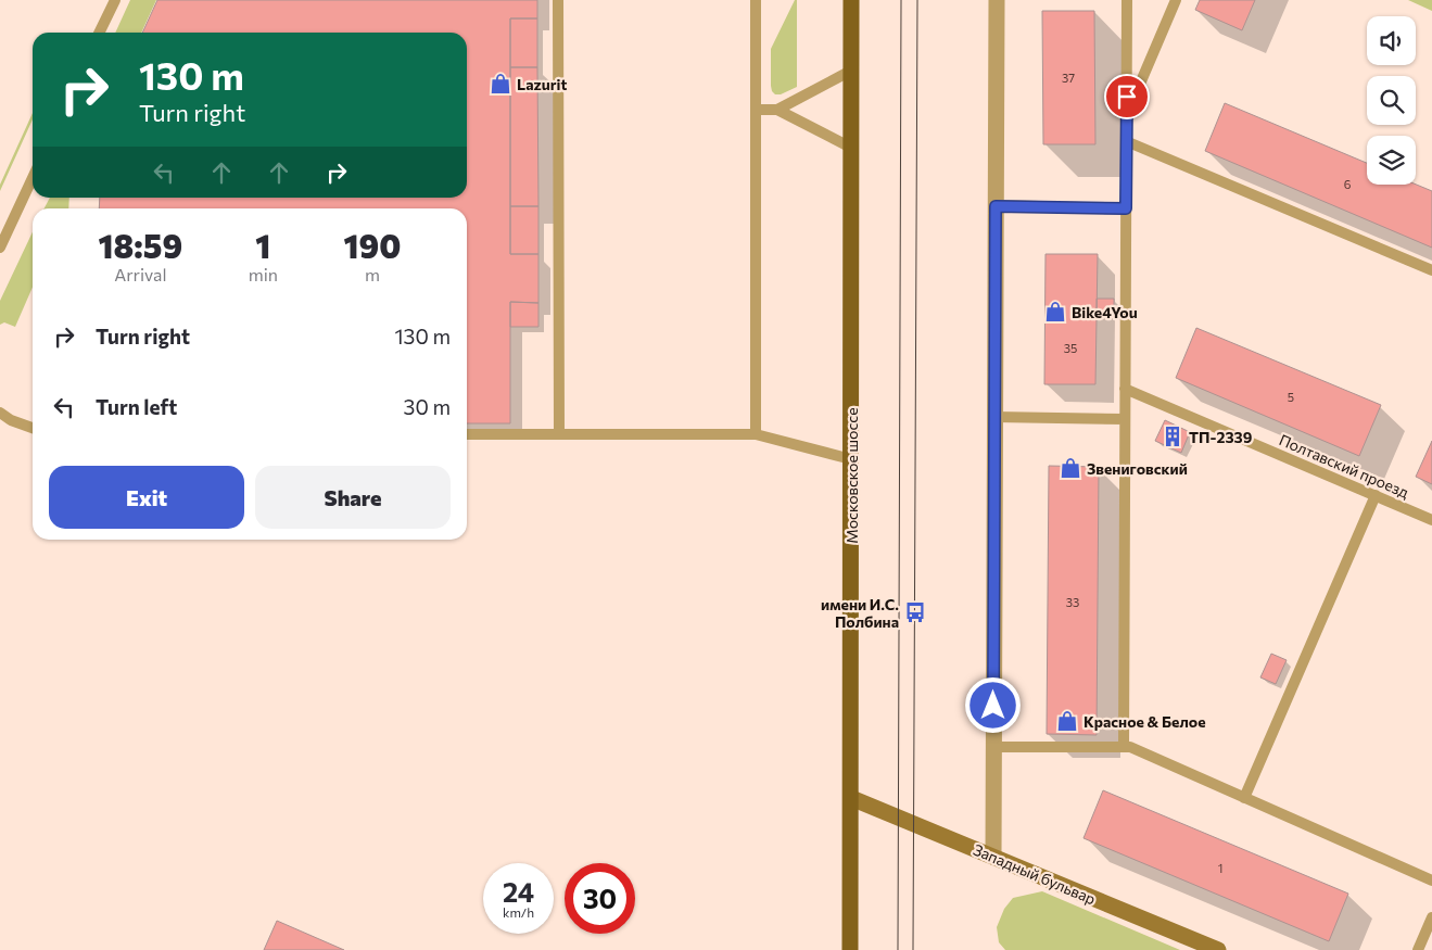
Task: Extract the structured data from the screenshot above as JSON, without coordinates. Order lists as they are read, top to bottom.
{
  "streets": {
    "main road": ["Московское шоссе"],
    "street": ["Западный бульвар"],
    "lane": ["Полтавский проезд"]
  },
  "crossings": [
    ["Московское шоссе", "Западный бульвар"]
  ],
  "places": {
    "shop": [
      "Lazurit",
      "Bike4You",
      "Звениговский",
      "Красное & Белое"
    ],
    "building": ["ТП-2339"],
    "bus stop": ["имени И.С. Полбина"]
  },
  "house_numbers": [
    "37",
    "6",
    "35",
    "5",
    "33",
    "1"
  ],
  "page": {
    "turn": ["130 m", "Turn right"],
    "eta": [
      "18:59",
      "Arrival",
      "1",
      "min",
      "190",
      "m"
    ],
    "list": [
      {
        "name": "Turn right",
        "value": "130 m"
      },
      {
        "name": "Turn left",
        "value": "30 m"
      }
    ],
    "buttons": ["Exit", "Share"],
    "speed": "24 km/h",
    "limit": "30"
  }
}
